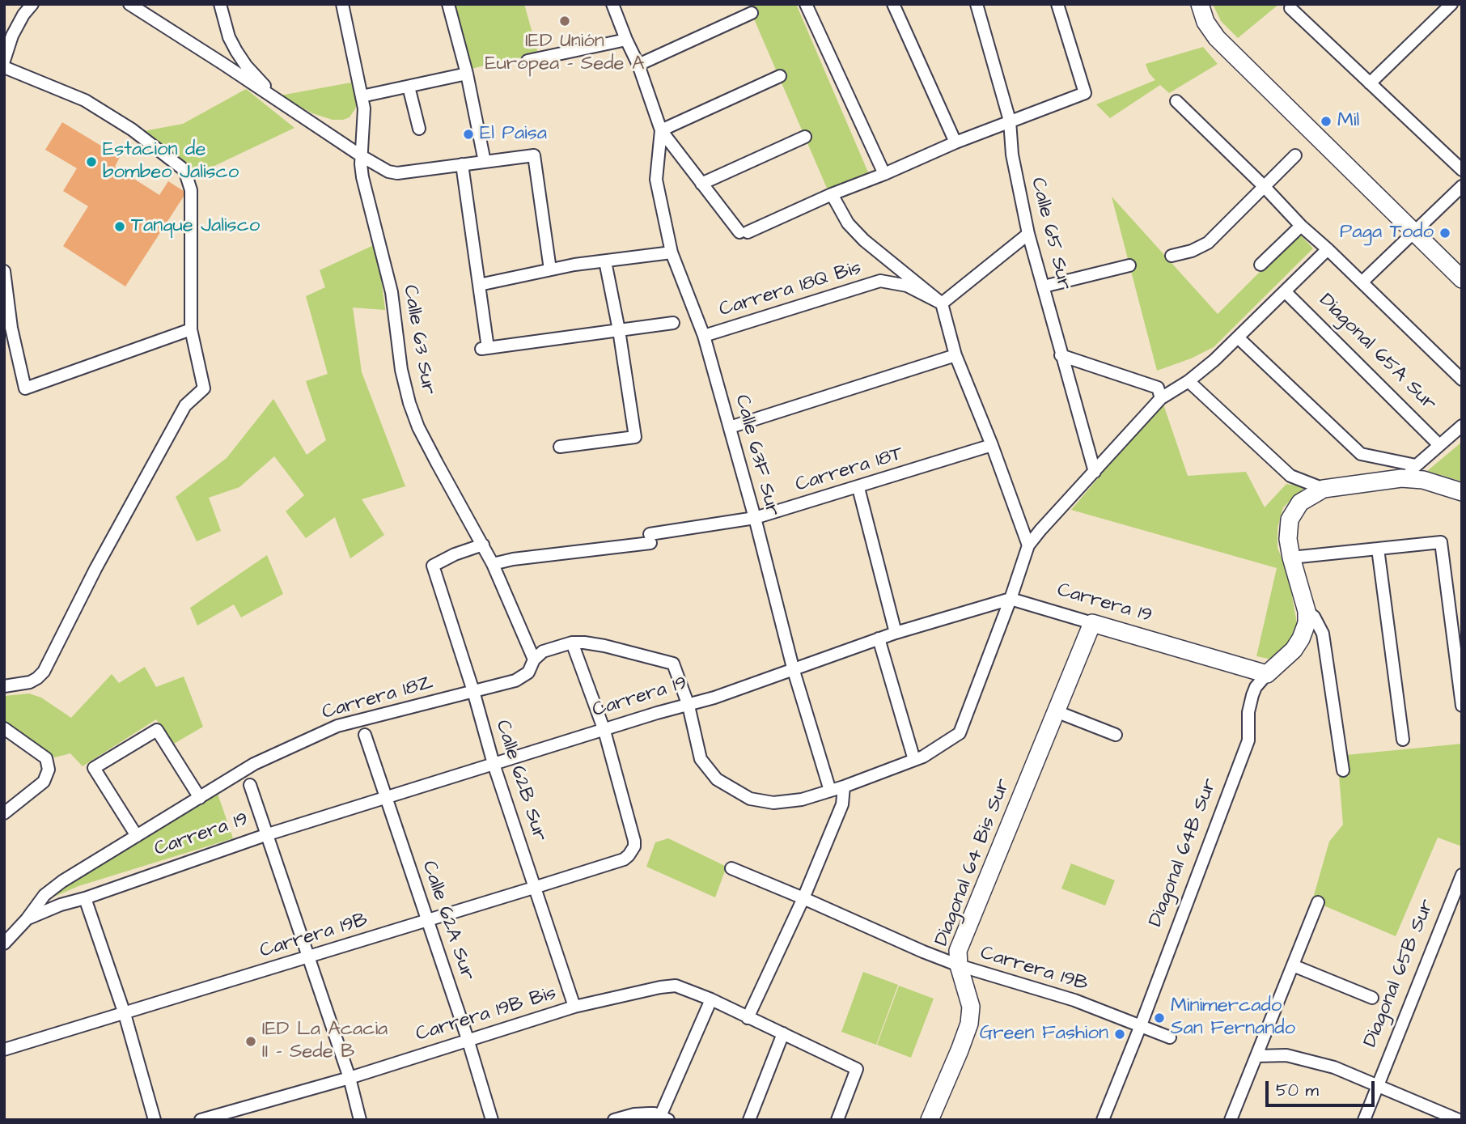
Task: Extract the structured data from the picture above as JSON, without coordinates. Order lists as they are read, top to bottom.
{
  "streets": {
    "street": [
      "Calle 65 Sur",
      "Carrera 18Q Bis",
      "Calle 63 Sur",
      "Diagonal 65A Sur",
      "Calle 63F Sur",
      "Carrera 18T",
      "Carrera 19",
      "Carrera 18Z",
      "Calle 62B Sur",
      "Diagonal 64B Sur",
      "Diagonal 64 Bis Sur",
      "Calle 62A Sur",
      "Carrera 19B",
      "Diagonal 65B Sur",
      "Carrera 19B Bis"
    ]
  },
  "crossings": [
    ["Carrera 18Q Bis", "Calle 63F Sur"],
    ["Calle 63 Sur", "Carrera 18T"],
    ["Calle 63 Sur", "Carrera 18Z"],
    ["Calle 63 Sur", "Calle 62B Sur"],
    ["Calle 63F Sur", "Carrera 18T"],
    ["Calle 63F Sur", "Carrera 19"],
    ["Carrera 19", "Carrera 18Z"],
    ["Carrera 19", "Calle 62B Sur"],
    ["Carrera 19", "Diagonal 64B Sur"],
    ["Carrera 19", "Diagonal 64 Bis Sur"],
    ["Carrera 19", "Calle 62A Sur"],
    ["Carrera 19", "Carrera 19B"],
    ["Carrera 18Z", "Calle 62B Sur"],
    ["Calle 62B Sur", "Carrera 19B"],
    ["Calle 62B Sur", "Carrera 19B Bis"],
    ["Diagonal 64B Sur", "Carrera 19B"],
    ["Diagonal 64 Bis Sur", "Carrera 19B"],
    ["Calle 62A Sur", "Carrera 19B"],
    ["Calle 62A Sur", "Carrera 19B Bis"]
  ],
  "places": [
    "IED Unión Europea - Sede A",
    "Mil",
    "El Paisa",
    "Estacion de bombeo Jalisco",
    "Tanque Jalisco",
    "Paga Todo",
    "Minimercado San Fernando",
    "Green Fashion",
    "IED La Acacia II - Sede B"
  ],
  "scale_bar": "50 m"
}
